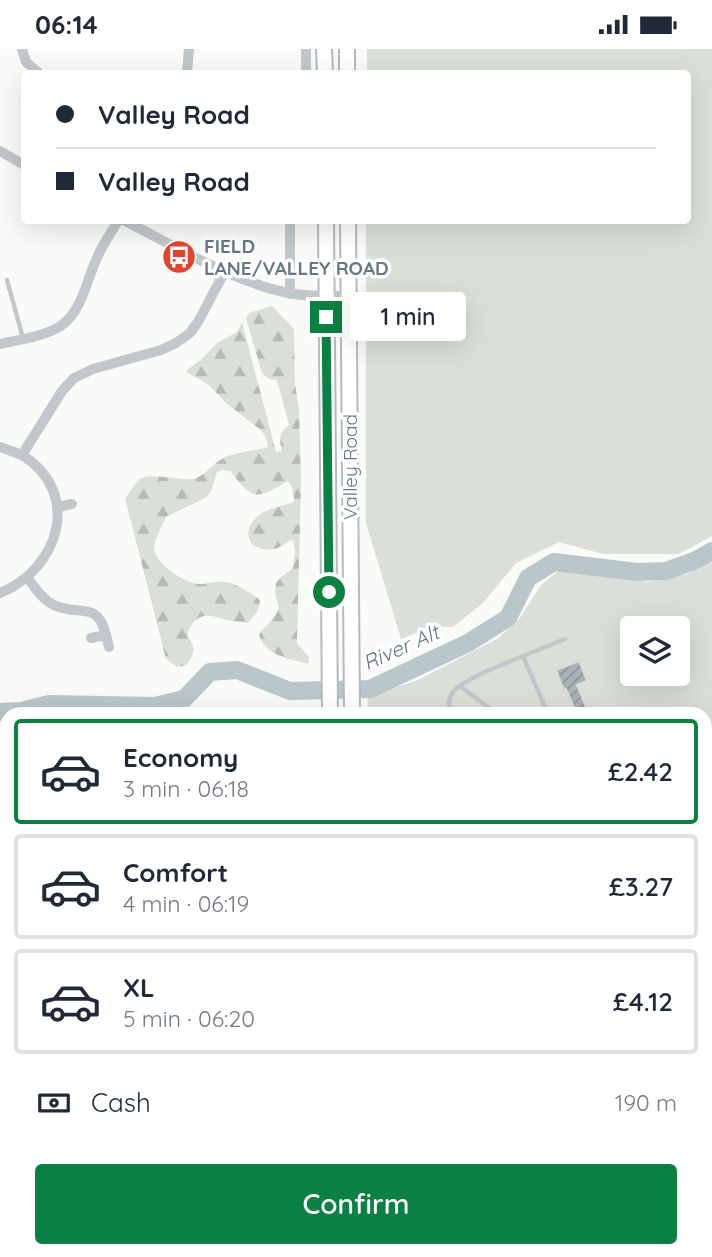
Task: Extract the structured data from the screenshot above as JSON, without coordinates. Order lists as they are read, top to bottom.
{
  "streets": {
    "main road": ["Valley Road"]
  },
  "water": ["River Alt"],
  "places": {
    "bus stop": ["FIELD LANE/VALLEY ROAD"]
  },
  "page": {
    "status": "06:14",
    "banner": ["Valley Road", "Valley Road"],
    "bubble": "1 min",
    "list": [
      {
        "name": "Economy",
        "note": "3 min · 06:18",
        "value": "£2.42"
      },
      {
        "name": "Comfort",
        "note": "4 min · 06:19",
        "value": "£3.27"
      },
      {
        "name": "XL",
        "note": "5 min · 06:20",
        "value": "£4.12"
      }
    ],
    "pay": ["Cash", "190 m"],
    "buttons": "Confirm"
  }
}
